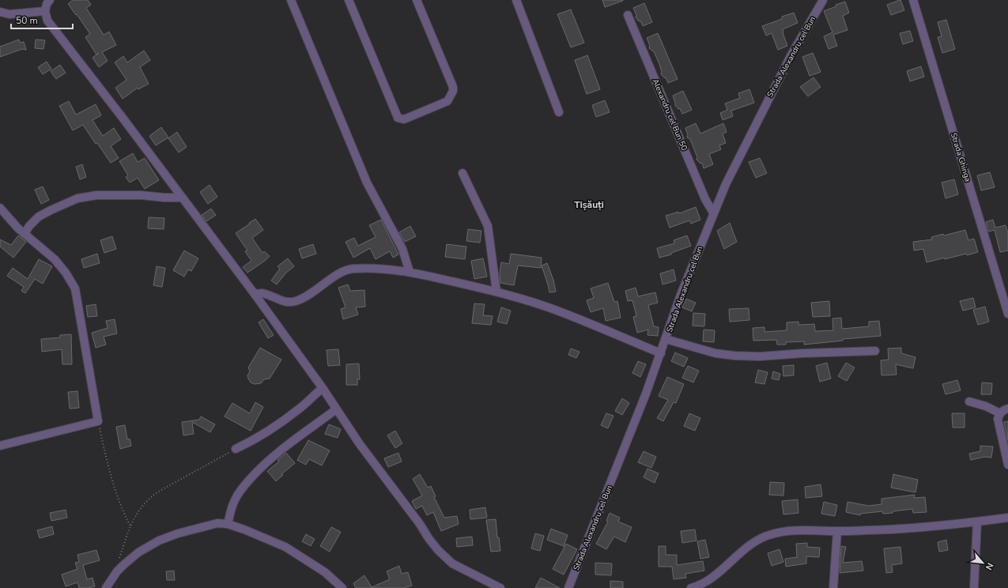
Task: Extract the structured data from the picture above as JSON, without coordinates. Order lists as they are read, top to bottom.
{
  "streets": {
    "street": ["Strada Alexandru cel Bun", "Alexandru cel Bun 50", "Strada Ghinga"]
  },
  "crossings": [
    ["Strada Alexandru cel Bun", "Alexandru cel Bun 50"]
  ],
  "districts": ["Tișăuți"],
  "scale_bar": "50 m",
  "north": "bottom right"
}
